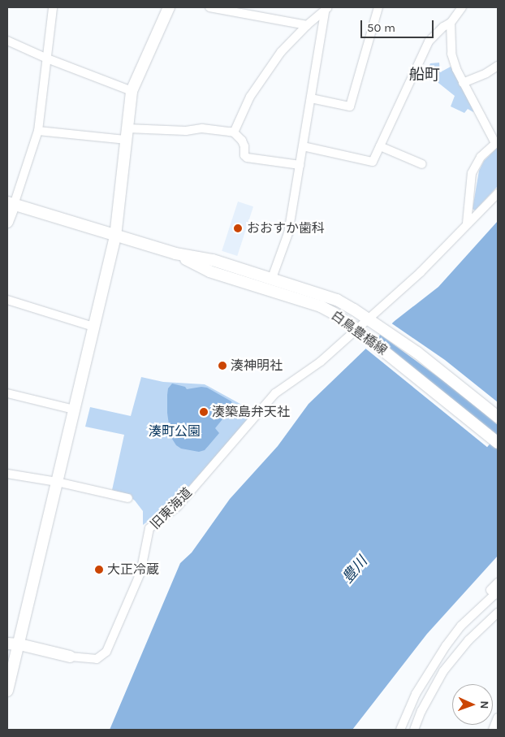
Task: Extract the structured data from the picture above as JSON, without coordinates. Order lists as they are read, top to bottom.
{
  "streets": {
    "main road": ["白鳥豊橋線", "旧東海道"]
  },
  "crossings": [
    ["白鳥豊橋線", "旧東海道"]
  ],
  "districts": ["船町"],
  "water": ["豊川"],
  "parks": ["湊町公園"],
  "places": [
    "おおすか歯科",
    "湊神明社",
    "湊築島弁天社",
    "大正冷蔵"
  ],
  "scale_bar": "50 m",
  "north": "right"
}
